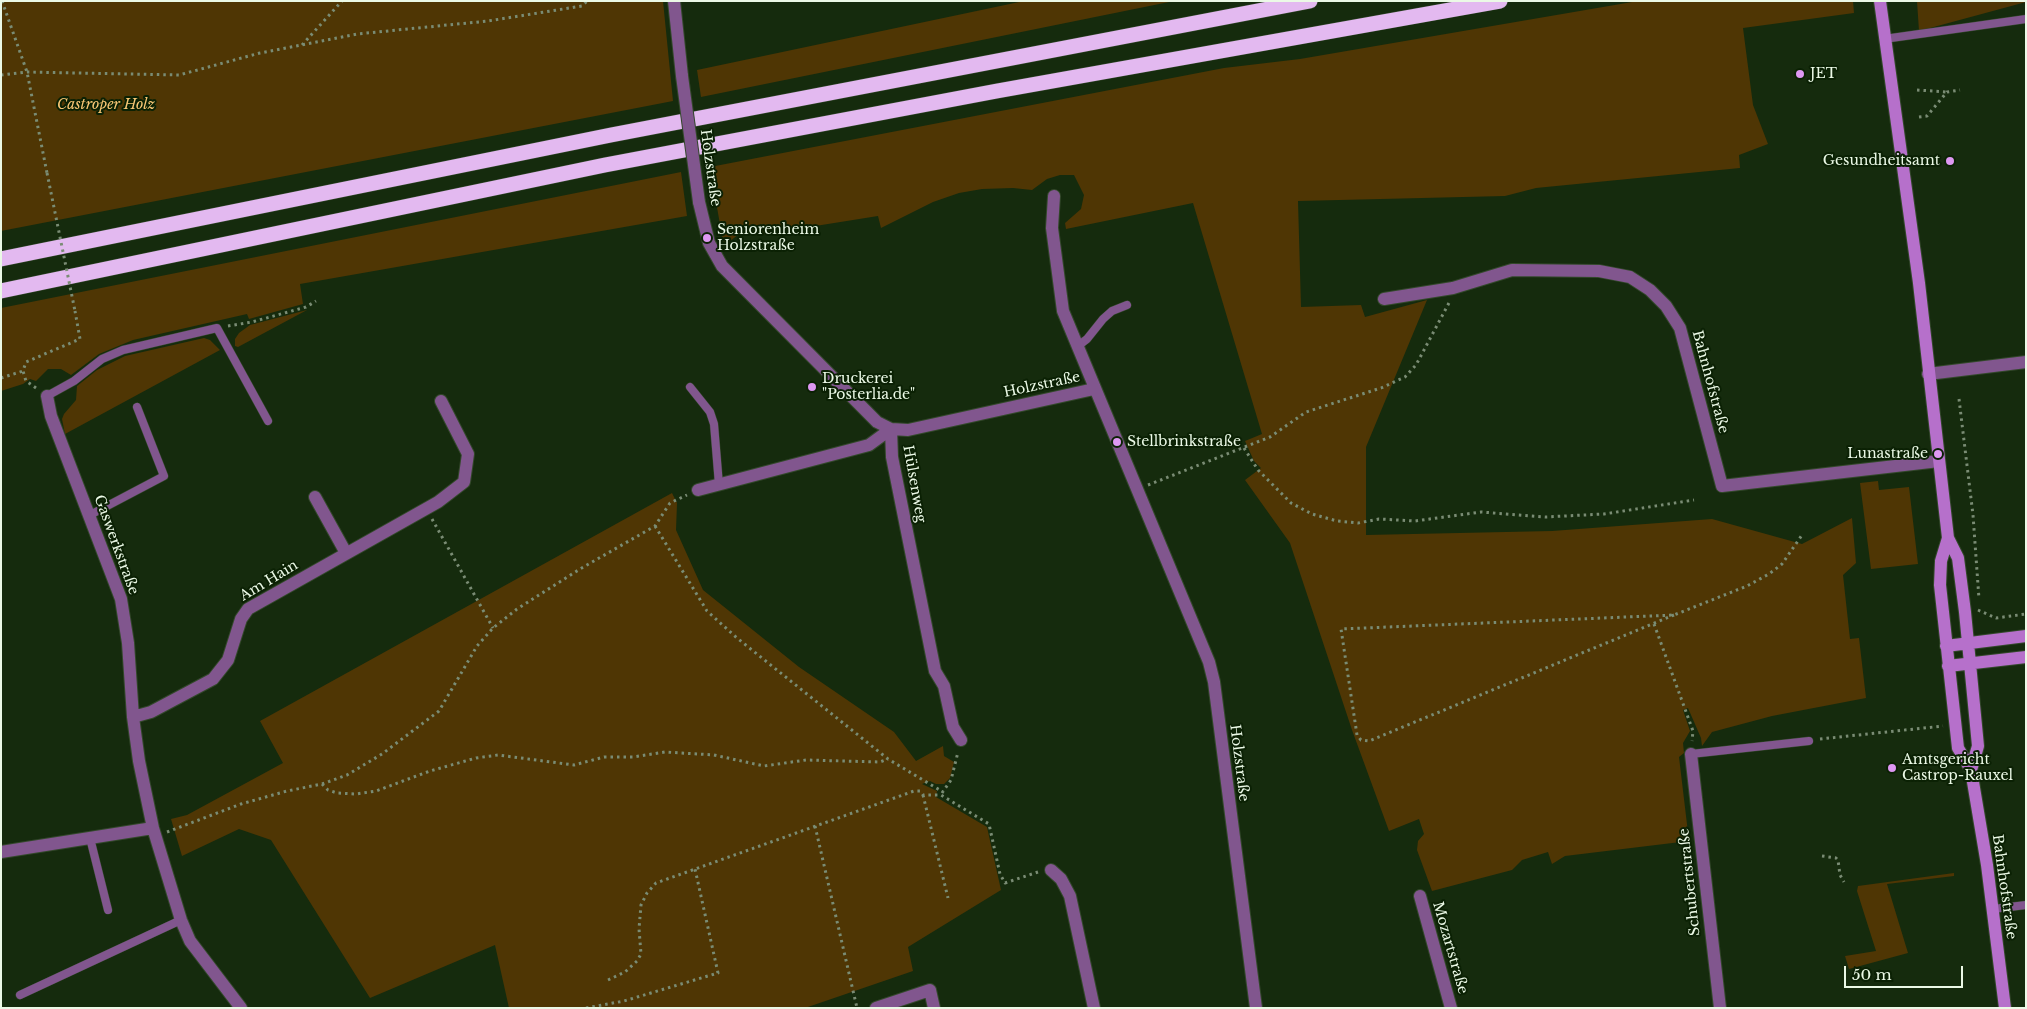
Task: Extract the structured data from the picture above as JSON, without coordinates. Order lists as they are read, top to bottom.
{
  "streets": {
    "main road": ["Bahnhofstraße"],
    "street": [
      "Holzstraße",
      "Hülsenweg",
      "Gaswerkstraße",
      "Am Hain",
      "Schubertstraße",
      "Mozartstraße"
    ]
  },
  "crossings": [
    ["Holzstraße", "Hülsenweg"],
    ["Gaswerkstraße", "Am Hain"]
  ],
  "parks": ["Castroper Holz"],
  "places": [
    "JET",
    "Gesundheitsamt",
    "Seniorenheim Holzstraße",
    "Druckerei \"Posterlia.de\"",
    "Stellbrinkstraße",
    "Lunastraße",
    "Amtsgericht Castrop-Rauxel"
  ],
  "scale_bar": "50 m"
}
